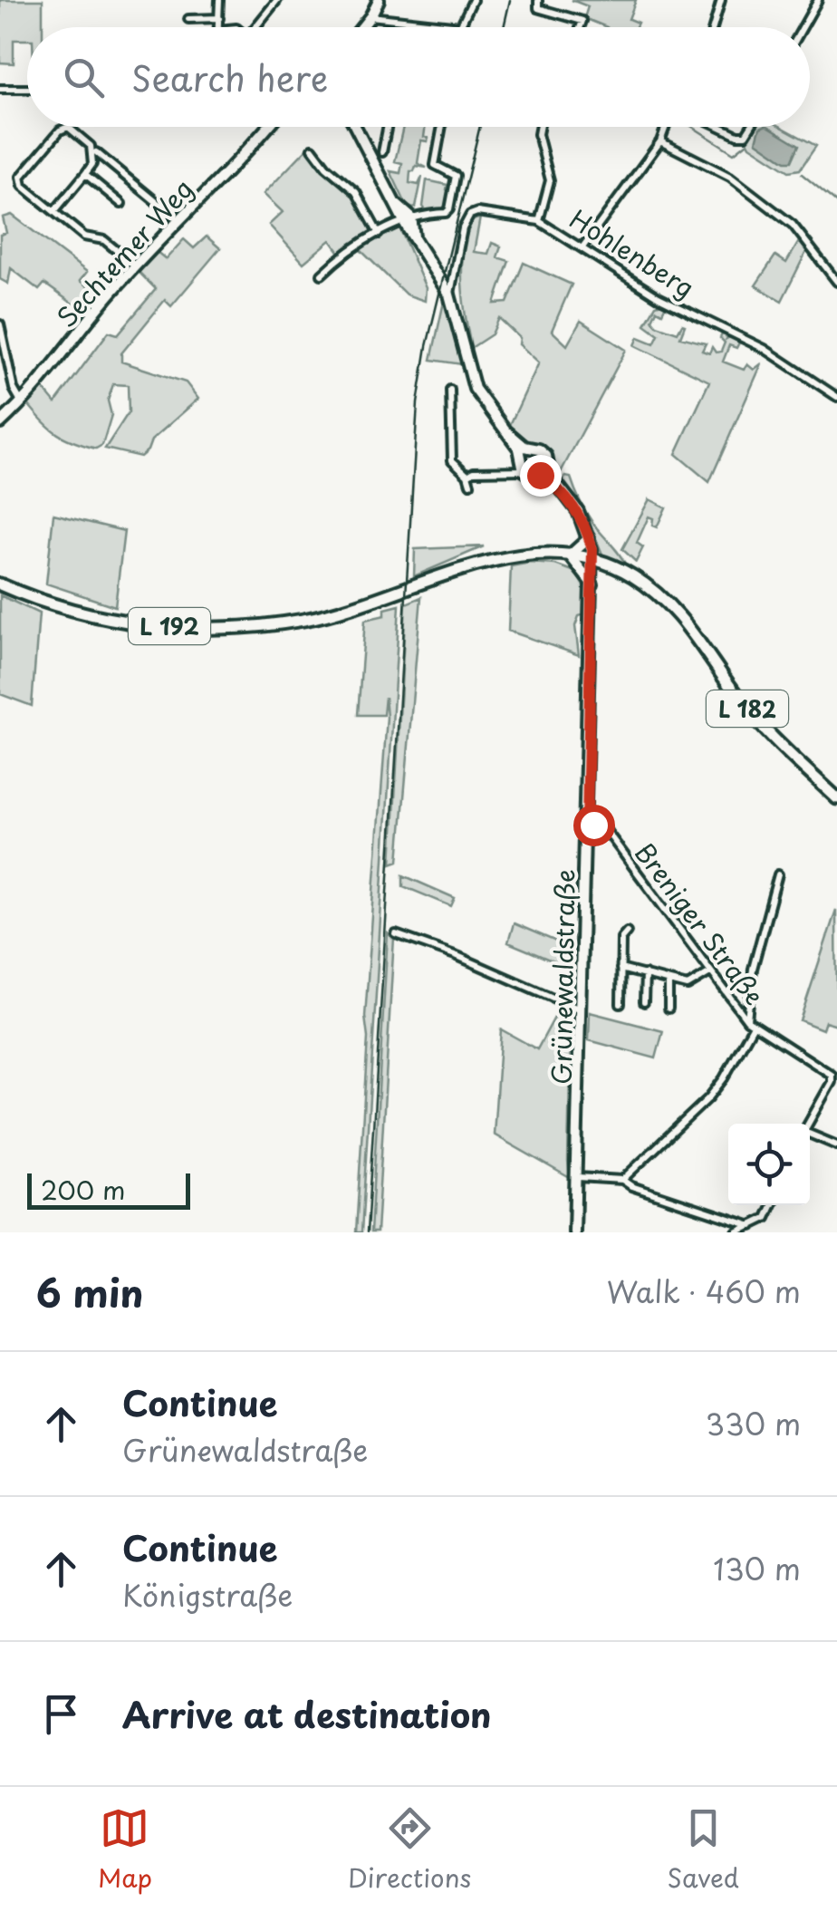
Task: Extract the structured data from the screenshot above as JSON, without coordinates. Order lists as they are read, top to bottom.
{
  "streets": {
    "main road": ["L 192", "L 182"],
    "street": [
      "Sechtemer Weg",
      "Hohlenberg",
      "Breniger Straße",
      "Grünewaldstraße"
    ]
  },
  "crossings": [
    ["L 192", "L 182"],
    ["L 192", "Grünewaldstraße"],
    ["L 182", "Grünewaldstraße"],
    ["Breniger Straße", "Grünewaldstraße"]
  ],
  "scale_bar": "200 m",
  "page": {
    "search": "Search here",
    "scale": "200 m",
    "heading": ["6 min", "Walk · 460 m"],
    "list": [
      ["Continue", "Grünewaldstraße", "330 m"],
      ["Continue", "Königstraße", "130 m"],
      "Arrive at destination"
    ],
    "nav": ["Map", "Directions", "Saved"]
  }
}
